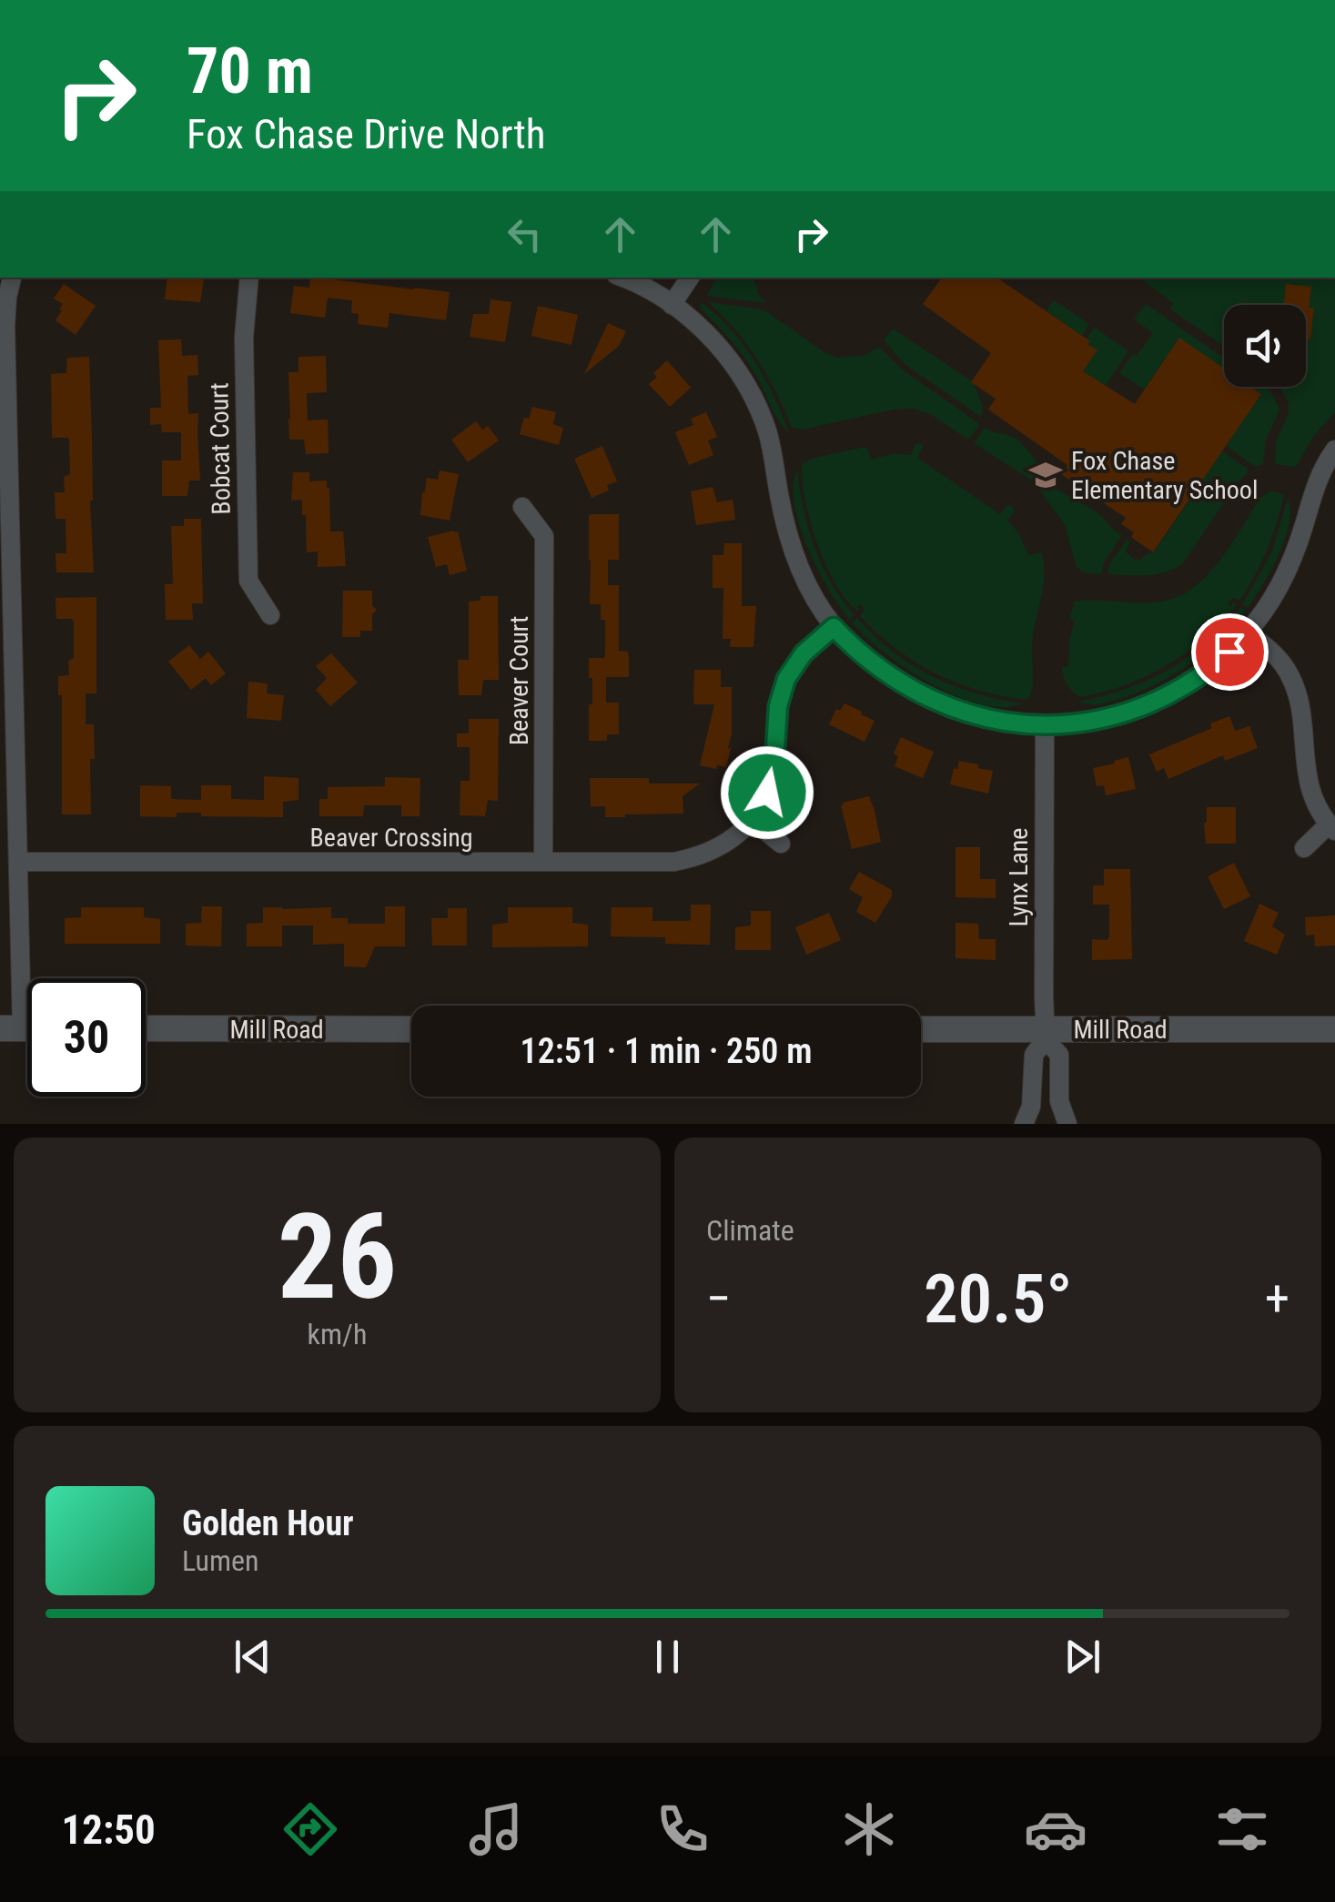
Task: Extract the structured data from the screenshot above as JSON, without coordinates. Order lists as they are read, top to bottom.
{
  "streets": {
    "street": [
      "Bobcat Court",
      "Beaver Court",
      "Beaver Crossing",
      "Lynx Lane",
      "Mill Road"
    ]
  },
  "crossings": [
    ["Beaver Court", "Beaver Crossing"],
    ["Lynx Lane", "Mill Road"]
  ],
  "places": {
    "school or university": ["Fox Chase Elementary School"]
  },
  "page": {
    "turn": ["70 m", "Fox Chase Drive North"],
    "limit": "30",
    "trip": "12:51 · 1 min · 250 m",
    "tile": [
      ["26", "km/h"],
      "Climate"
    ],
    "heat": ["−", "20.5°", "+"],
    "song": ["Golden Hour", "Lumen"],
    "tabs": "12:50"
  }
}
